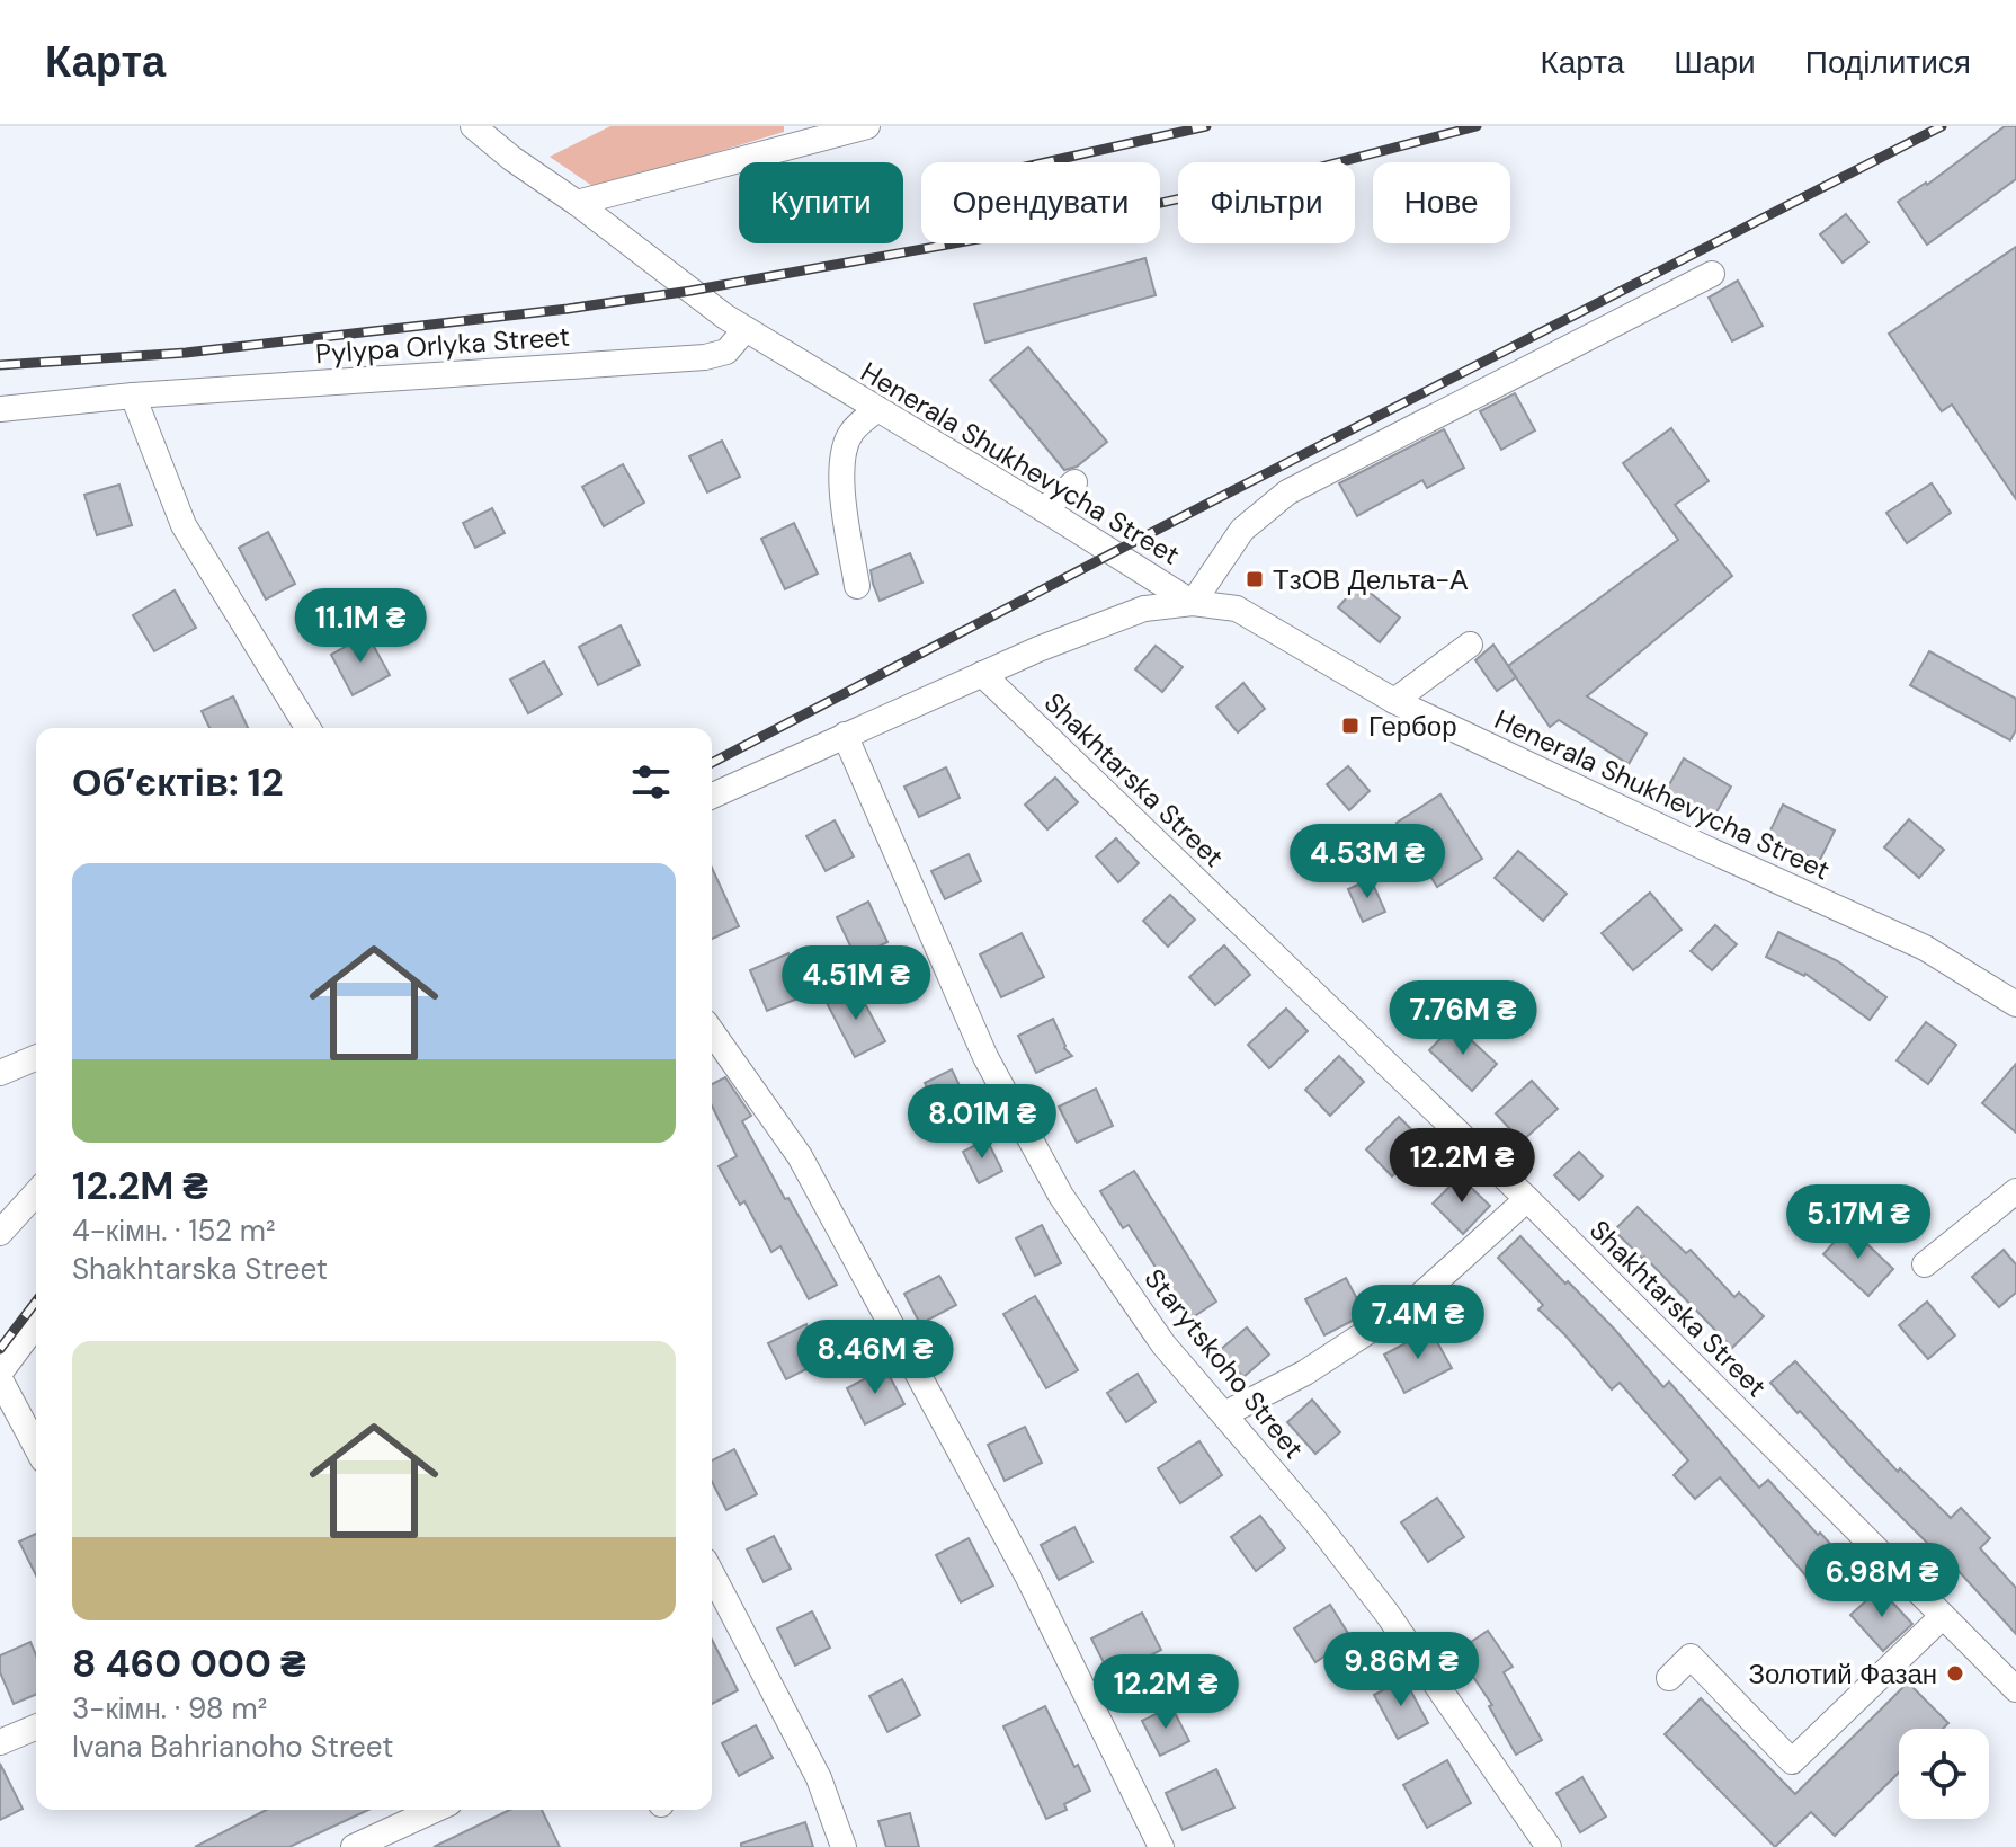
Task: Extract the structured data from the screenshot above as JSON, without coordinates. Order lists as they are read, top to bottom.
{
  "streets": {
    "street": [
      "Pylypa Orlyka Street",
      "Henerala Shukhevycha Street",
      "Shakhtarska Street",
      "Starytskoho Street"
    ]
  },
  "crossings": [
    ["Pylypa Orlyka Street", "Henerala Shukhevycha Street"]
  ],
  "places": {
    "transit": ["ТзОВ Дельта-А", "Гербор"],
    "other": ["Золотий Фазан"]
  },
  "page": {
    "header": "Карта",
    "nav": ["Карта", "Шари", "Поділитися"],
    "chip": [
      "Купити",
      "Орендувати",
      "Фільтри",
      "Нове"
    ],
    "price": [
      "11.1M ₴",
      "4.53M ₴",
      "4.51M ₴",
      "7.76M ₴",
      "8.01M ₴",
      "12.2M ₴",
      "5.17M ₴",
      "7.4M ₴",
      "8.46M ₴",
      "6.98M ₴",
      "9.86M ₴",
      "12.2M ₴"
    ],
    "heading": "Об’єктів: 12",
    "list": [
      {
        "name": "12.2M ₴",
        "note": "4-кімн. · 152 m² · Shakhtarska Street"
      },
      {
        "name": "8 460 000 ₴",
        "note": "3-кімн. · 98 m² · Ivana Bahrianoho Street"
      }
    ]
  }
}
